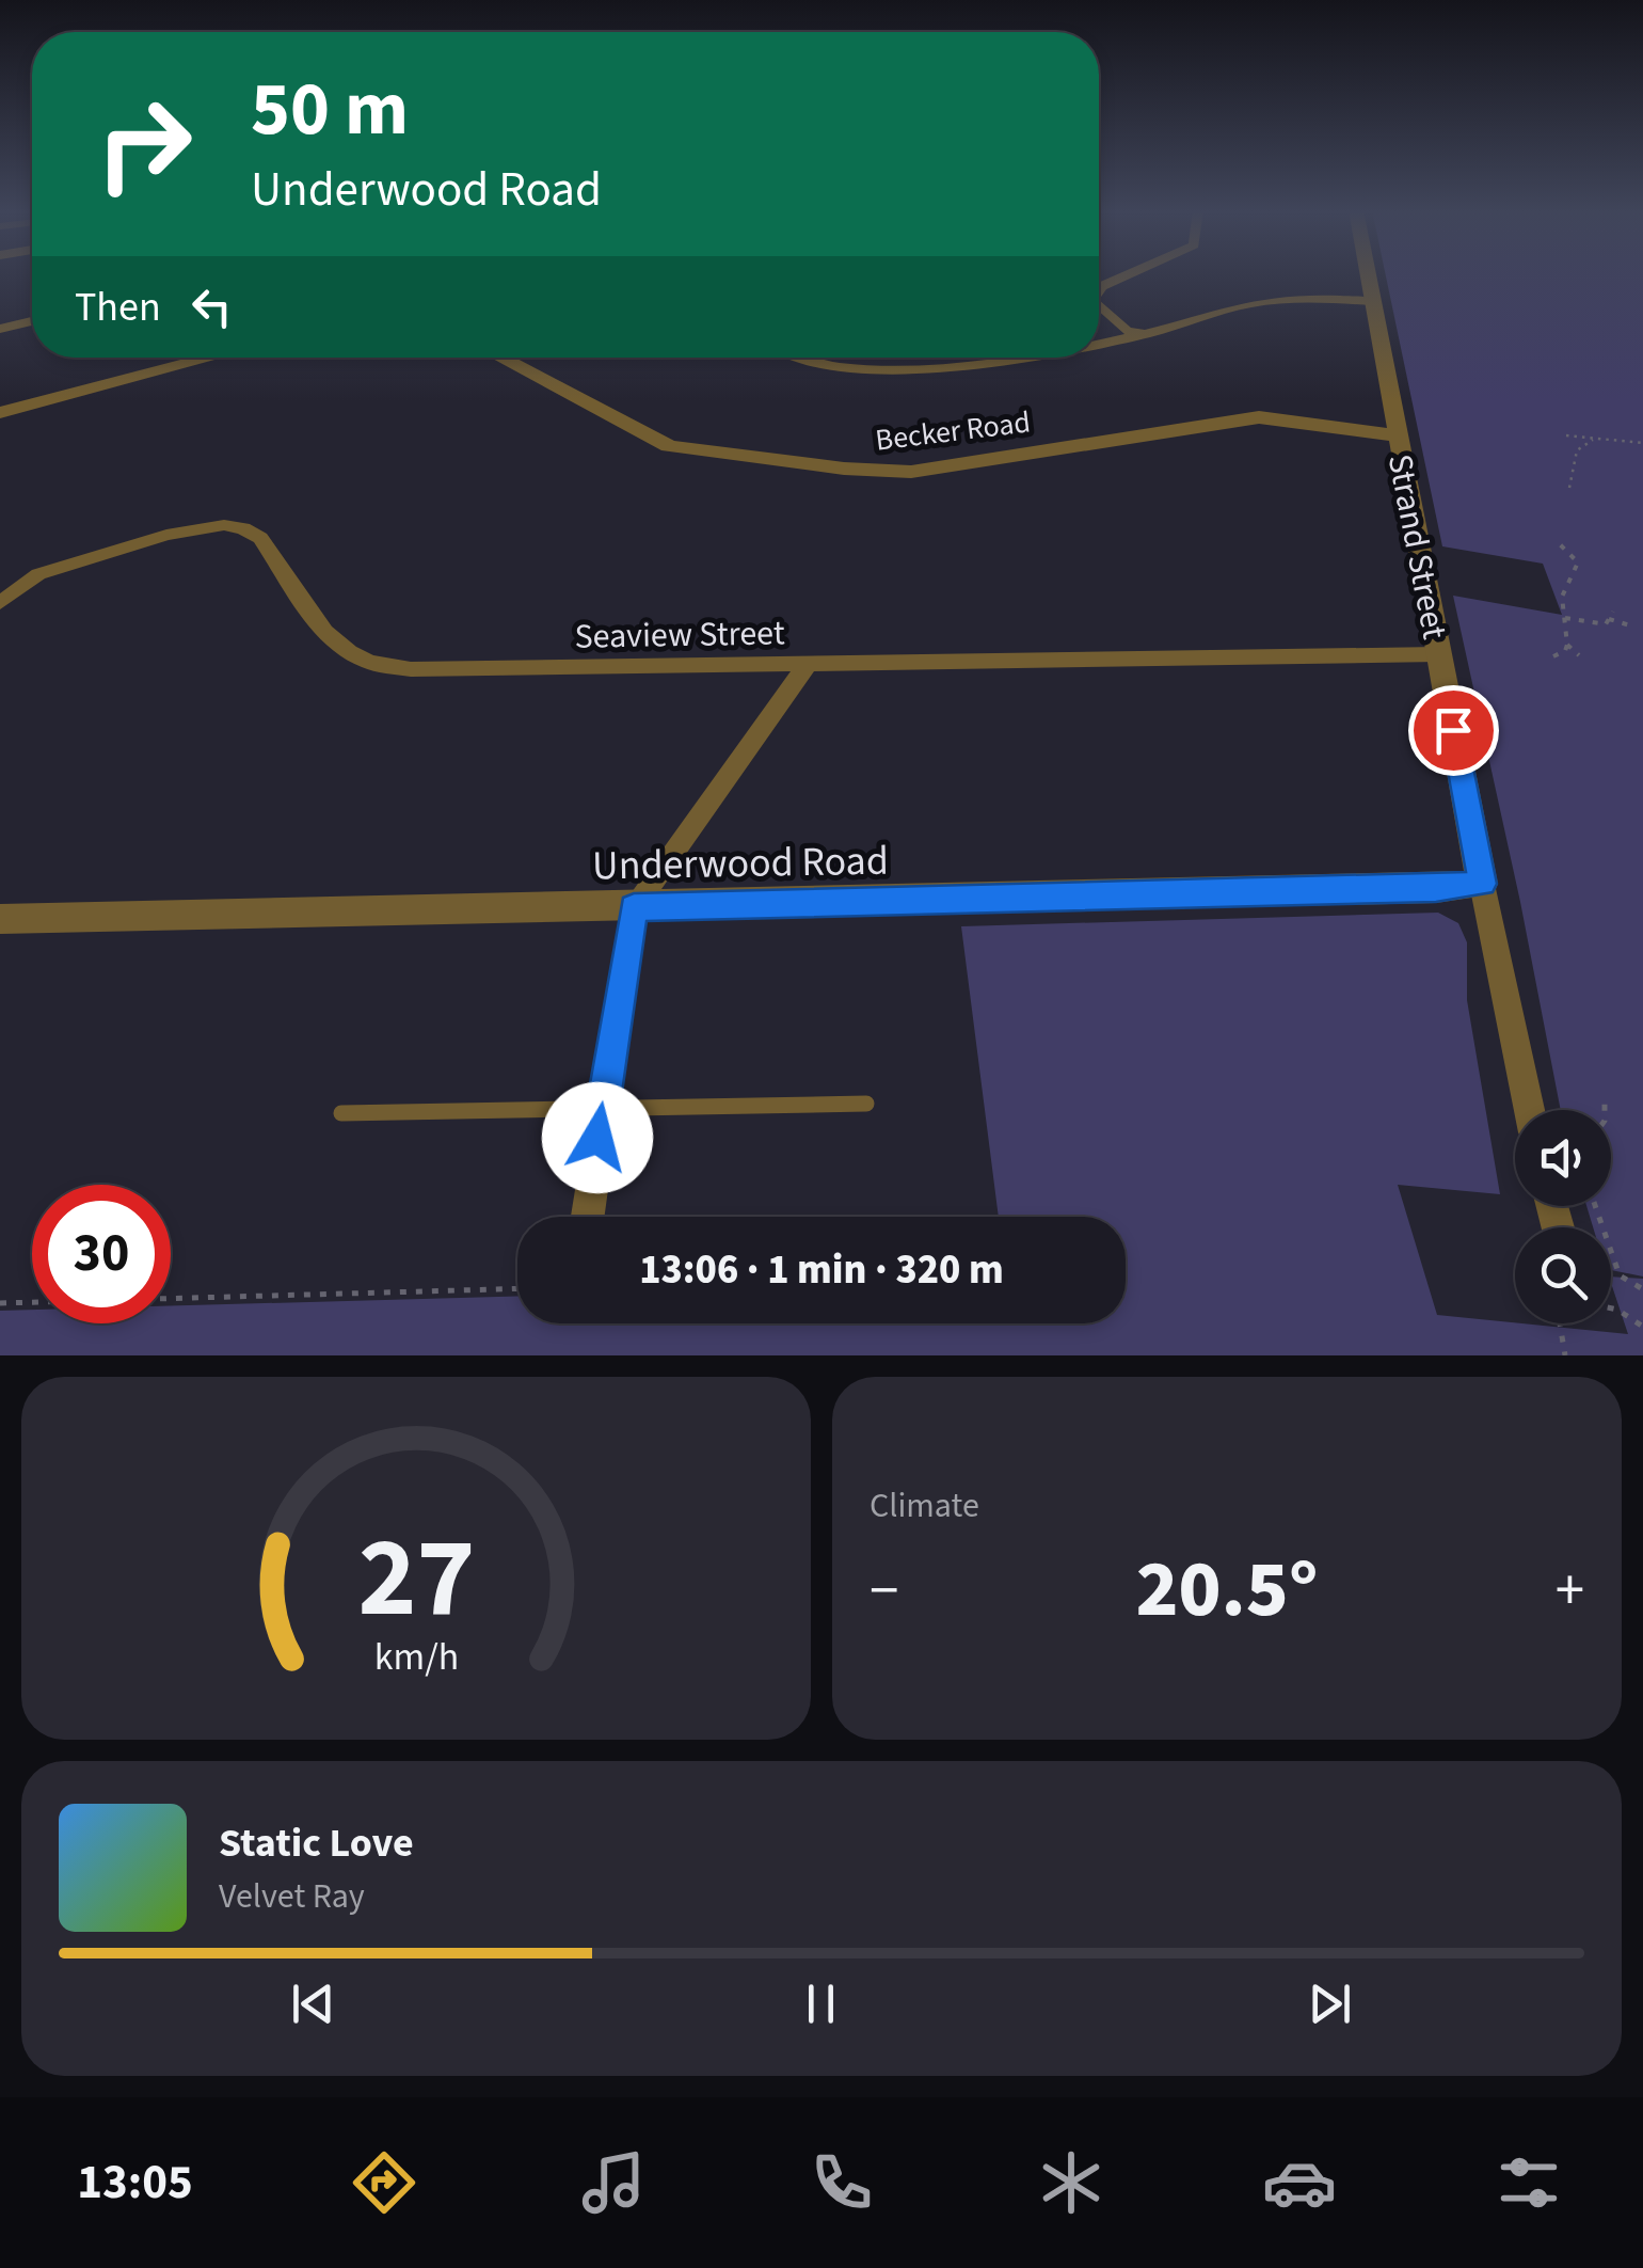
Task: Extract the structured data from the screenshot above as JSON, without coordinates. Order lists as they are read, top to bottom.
{
  "streets": {
    "street": [
      "Becker Road",
      "Strand Street",
      "Seaview Street",
      "Underwood Road"
    ]
  },
  "crossings": [
    ["Becker Road", "Strand Street"],
    ["Strand Street", "Seaview Street"],
    ["Strand Street", "Underwood Road"]
  ],
  "page": {
    "turn": ["50 m", "Underwood Road"],
    "then": "Then",
    "limit": "30",
    "trip": "13:06 · 1 min · 320 m",
    "tile": "Climate",
    "heat": ["−", "20.5°", "+"],
    "song": ["Static Love", "Velvet Ray"],
    "tabs": "13:05",
    "gauge": ["27", "km/h"]
  }
}
